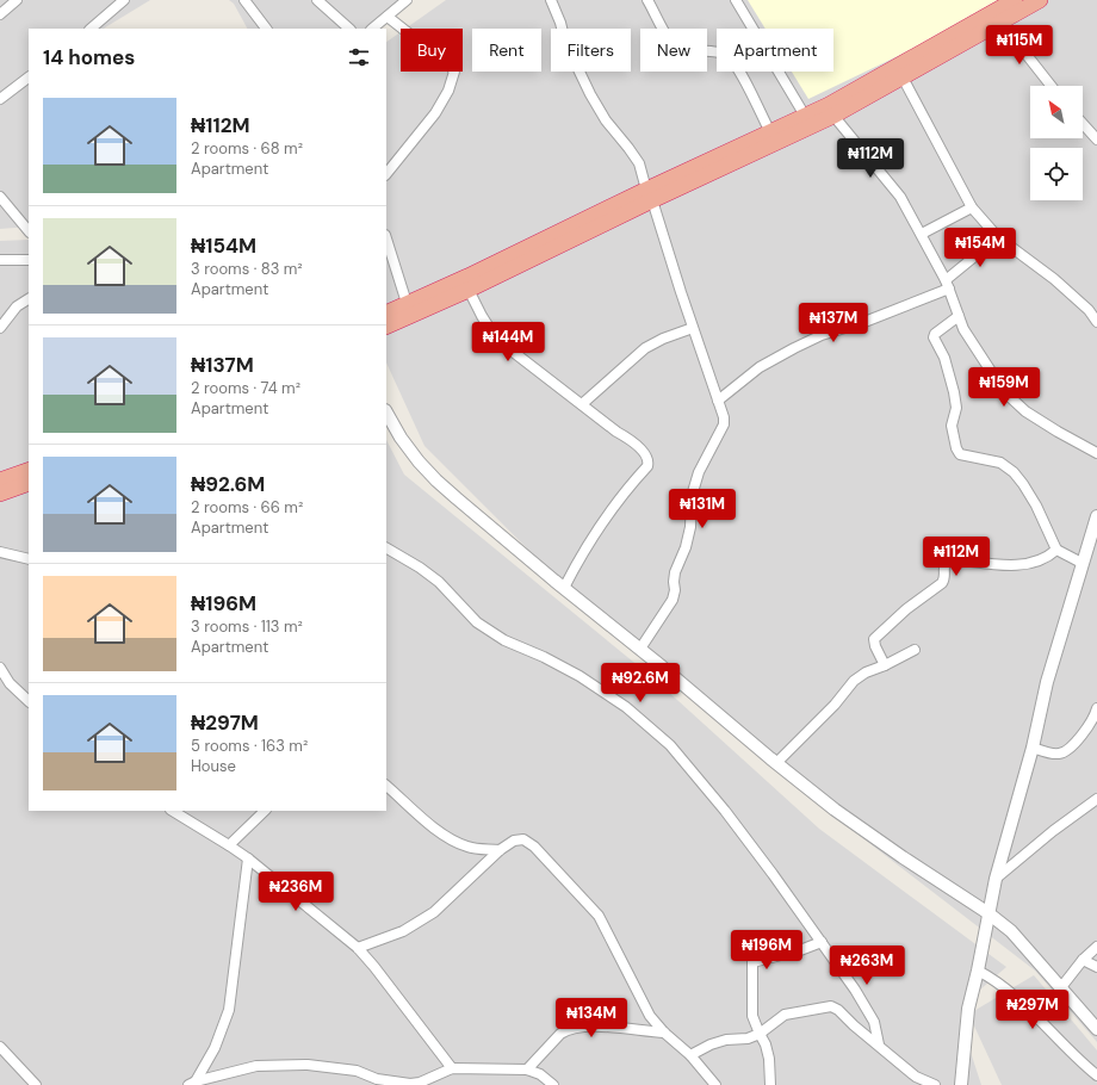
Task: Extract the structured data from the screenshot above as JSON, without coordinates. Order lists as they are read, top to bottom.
{
  "north": "top left",
  "page": {
    "price": [
      "₦115M",
      "₦112M",
      "₦154M",
      "₦137M",
      "₦144M",
      "₦159M",
      "₦131M",
      "₦112M",
      "₦92.6M",
      "₦236M",
      "₦196M",
      "₦263M",
      "₦297M",
      "₦134M"
    ],
    "chip": [
      "Buy",
      "Rent",
      "Filters",
      "New",
      "Apartment"
    ],
    "heading": "14 homes",
    "list": [
      {
        "name": "₦112M",
        "note": "2 rooms · 68 m² · Apartment"
      },
      {
        "name": "₦154M",
        "note": "3 rooms · 83 m² · Apartment"
      },
      {
        "name": "₦137M",
        "note": "2 rooms · 74 m² · Apartment"
      },
      {
        "name": "₦92.6M",
        "note": "2 rooms · 66 m² · Apartment"
      },
      {
        "name": "₦196M",
        "note": "3 rooms · 113 m² · Apartment"
      },
      {
        "name": "₦297M",
        "note": "5 rooms · 163 m² · House"
      }
    ]
  }
}
